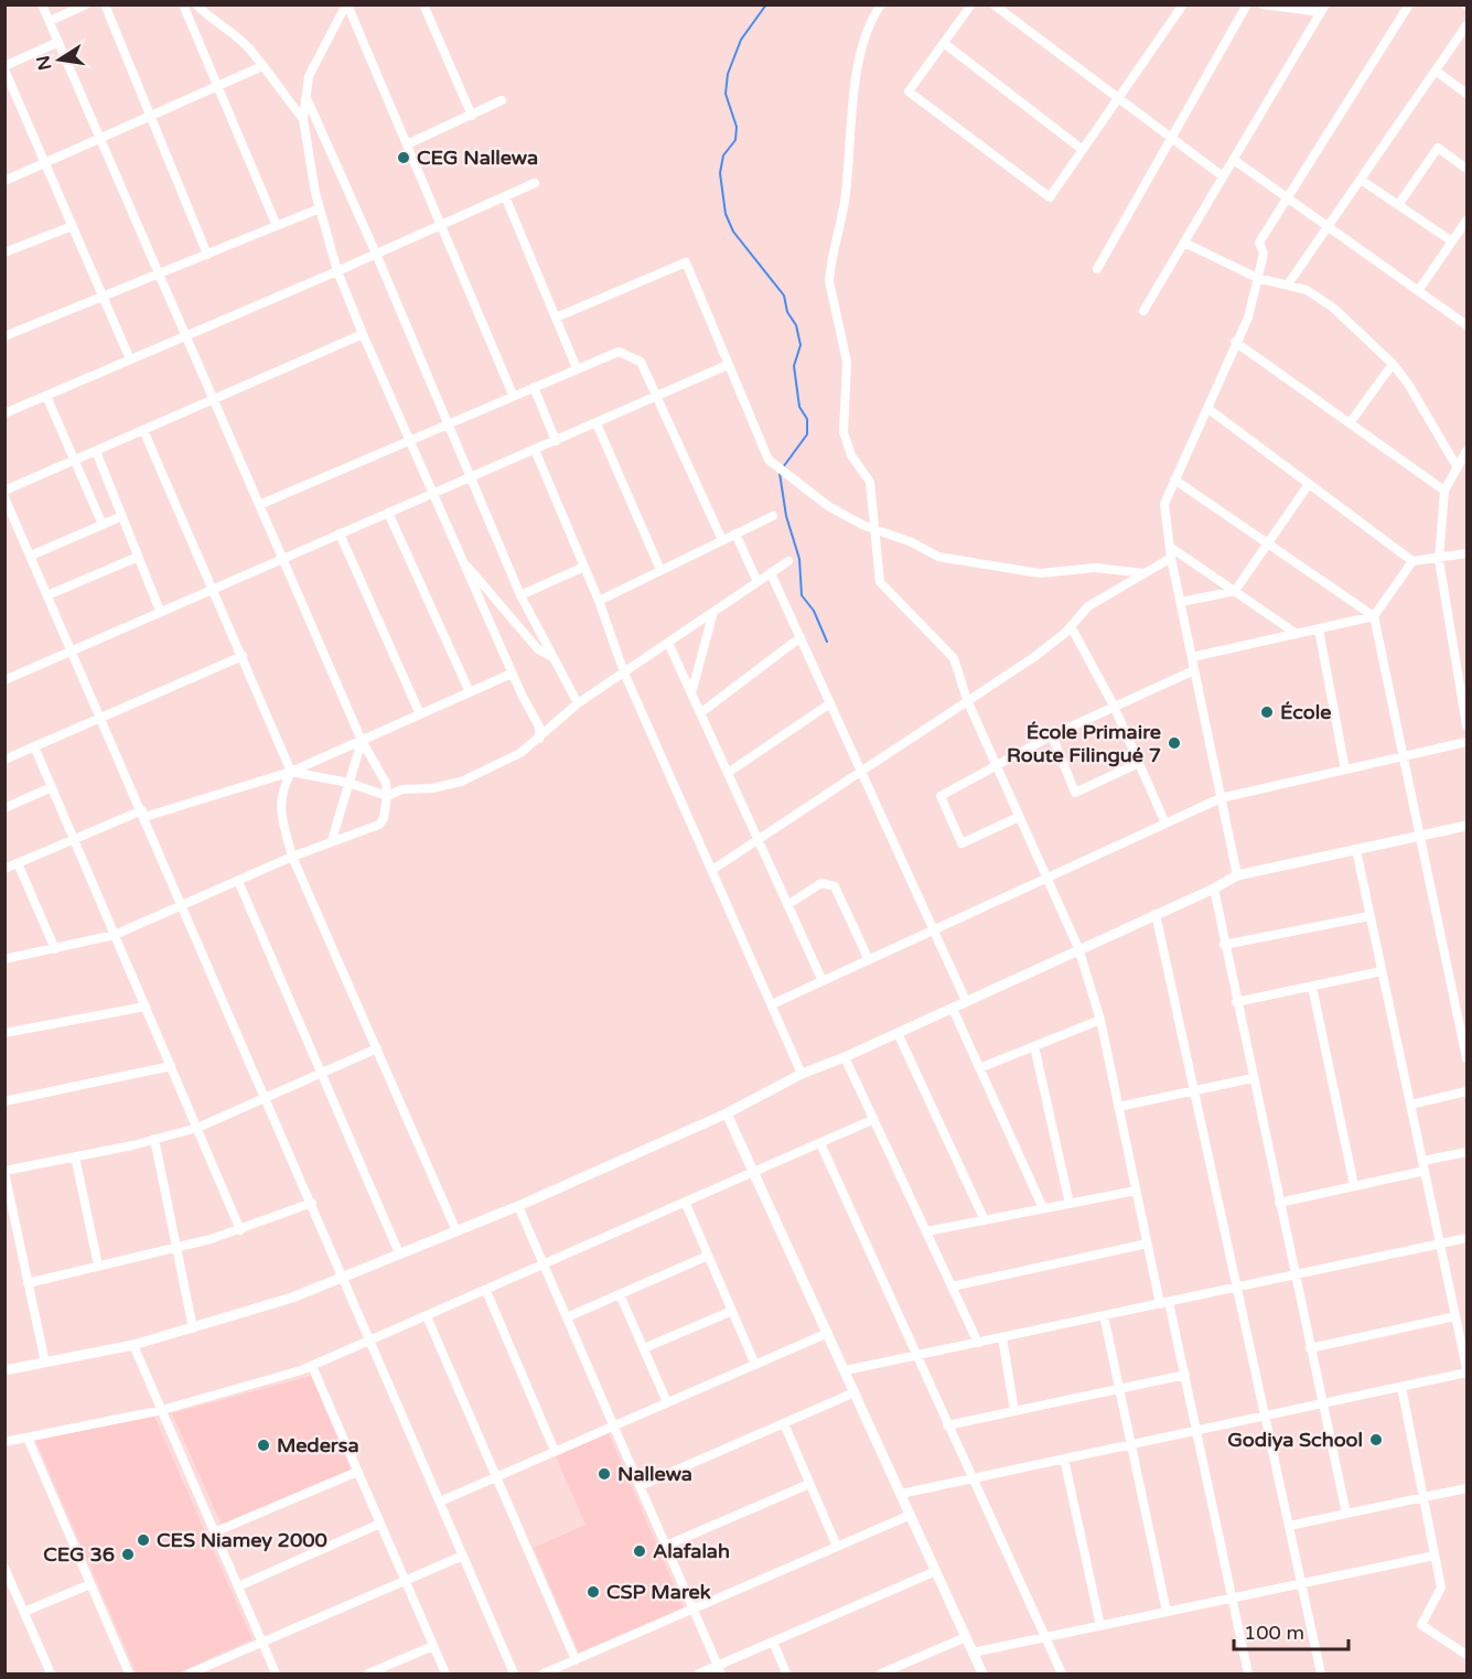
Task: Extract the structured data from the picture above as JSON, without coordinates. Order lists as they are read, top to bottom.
{
  "places": [
    "CEG Nallewa",
    "École",
    "École Primaire Route Filingué 7",
    "Godiya School",
    "Medersa",
    "Nallewa",
    "CES Niamey 2000",
    "Alafalah",
    "CEG 36",
    "CSP Marek"
  ],
  "scale_bar": "100 m",
  "north": "left"
}
